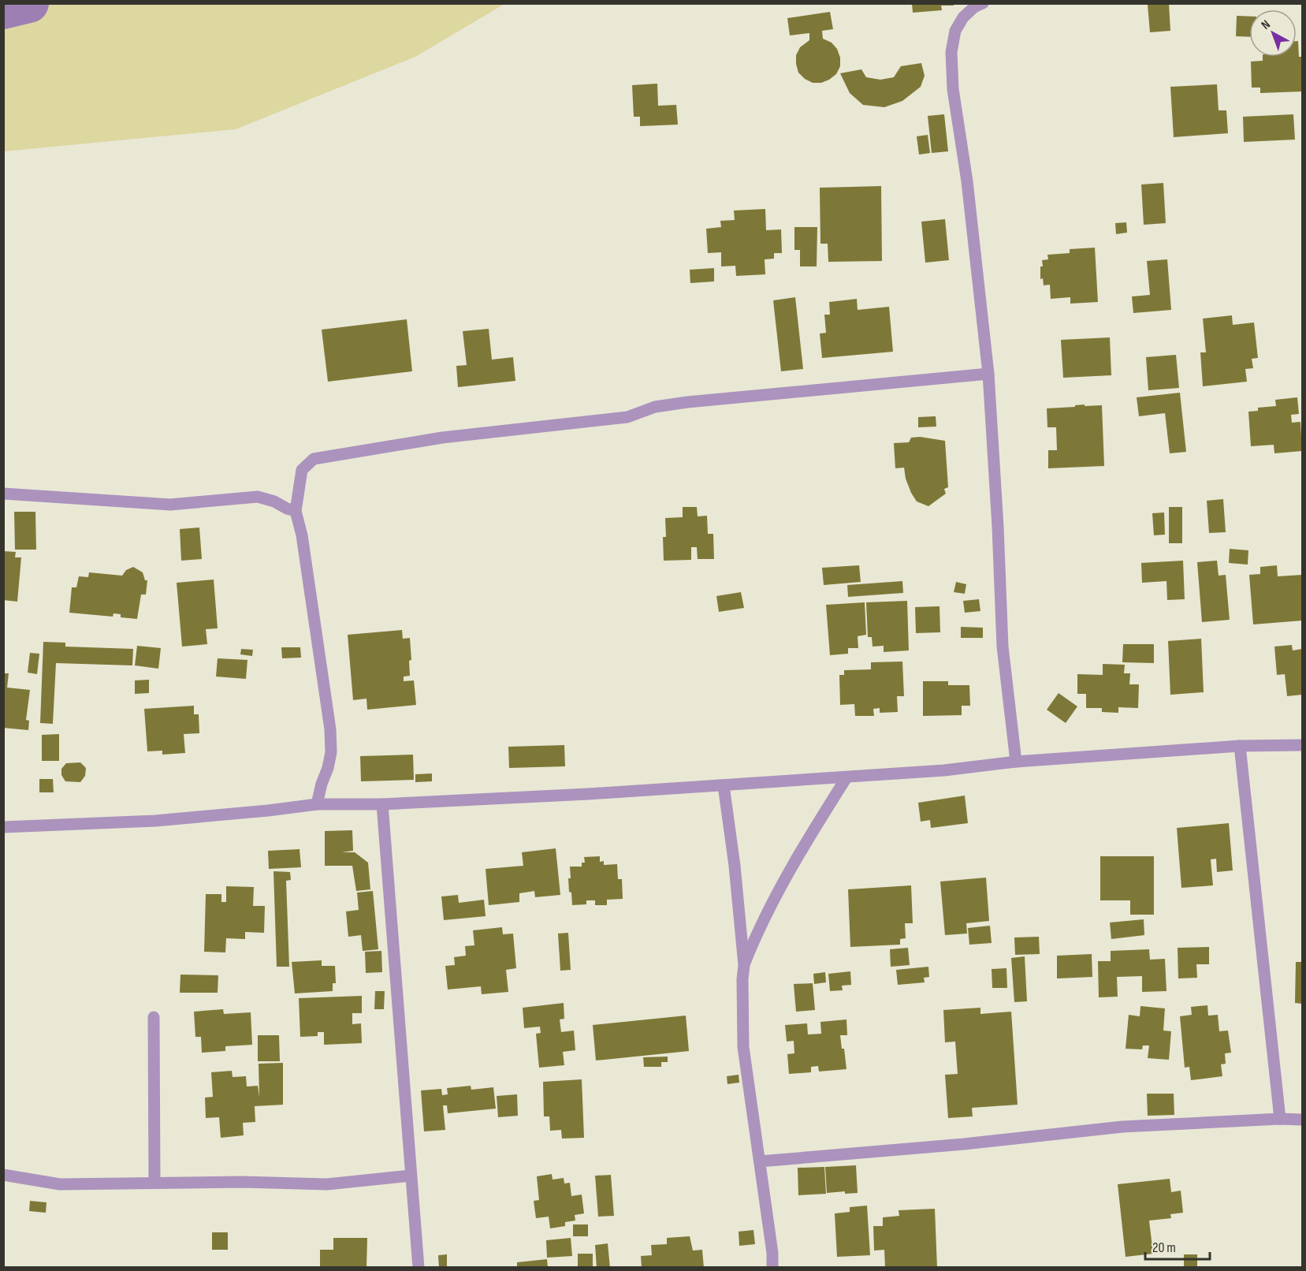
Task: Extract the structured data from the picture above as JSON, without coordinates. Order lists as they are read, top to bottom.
{
  "scale_bar": "20 m",
  "north": "top left"
}
